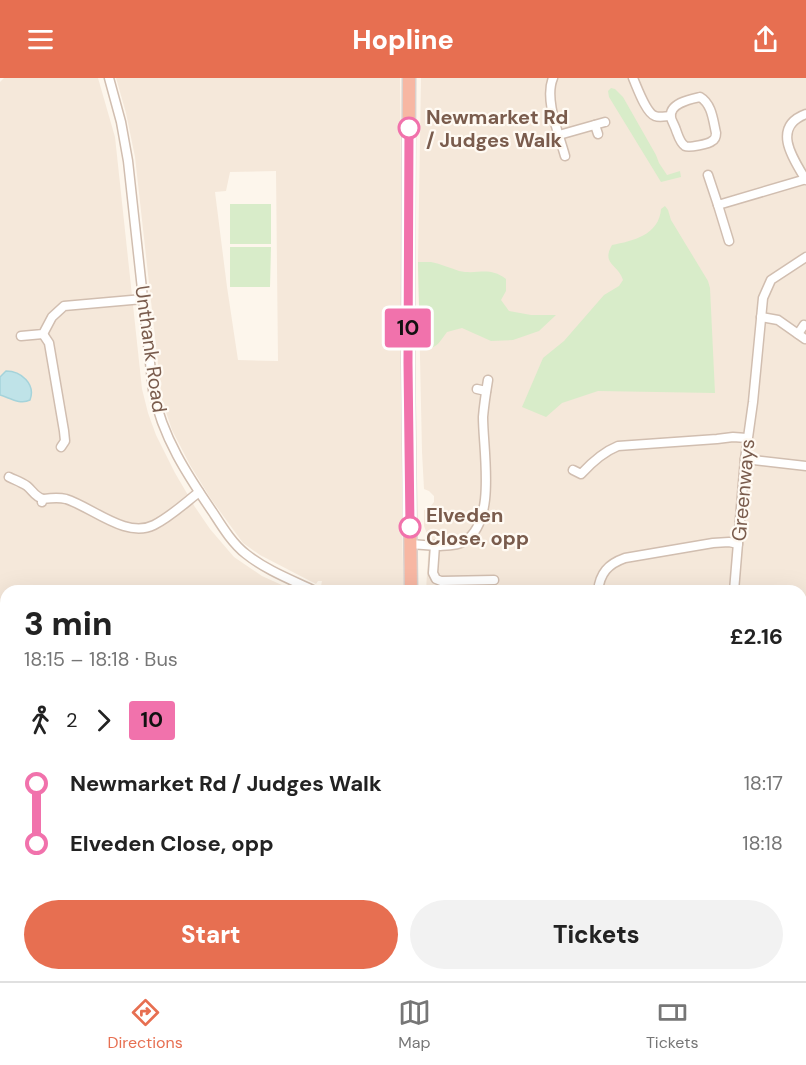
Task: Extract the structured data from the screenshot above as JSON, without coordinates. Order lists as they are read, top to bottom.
{
  "streets": {
    "street": ["Unthank Road", "Greenways"]
  },
  "places": ["Newmarket Rd / Judges Walk", "Elveden Close, opp"],
  "lines": ["bus line 10"],
  "page": {
    "header": "Hopline",
    "on_map": "10",
    "heading": ["3 min", "18:15 – 18:18 · Bus", "£2.16"],
    "legs": ["2", "10"],
    "list": [
      {
        "name": "Newmarket Rd / Judges Walk",
        "value": "18:17"
      },
      {
        "name": "Elveden Close, opp",
        "value": "18:18"
      }
    ],
    "buttons": ["Start", "Tickets"],
    "tabs": ["Directions", "Map", "Tickets"]
  }
}
